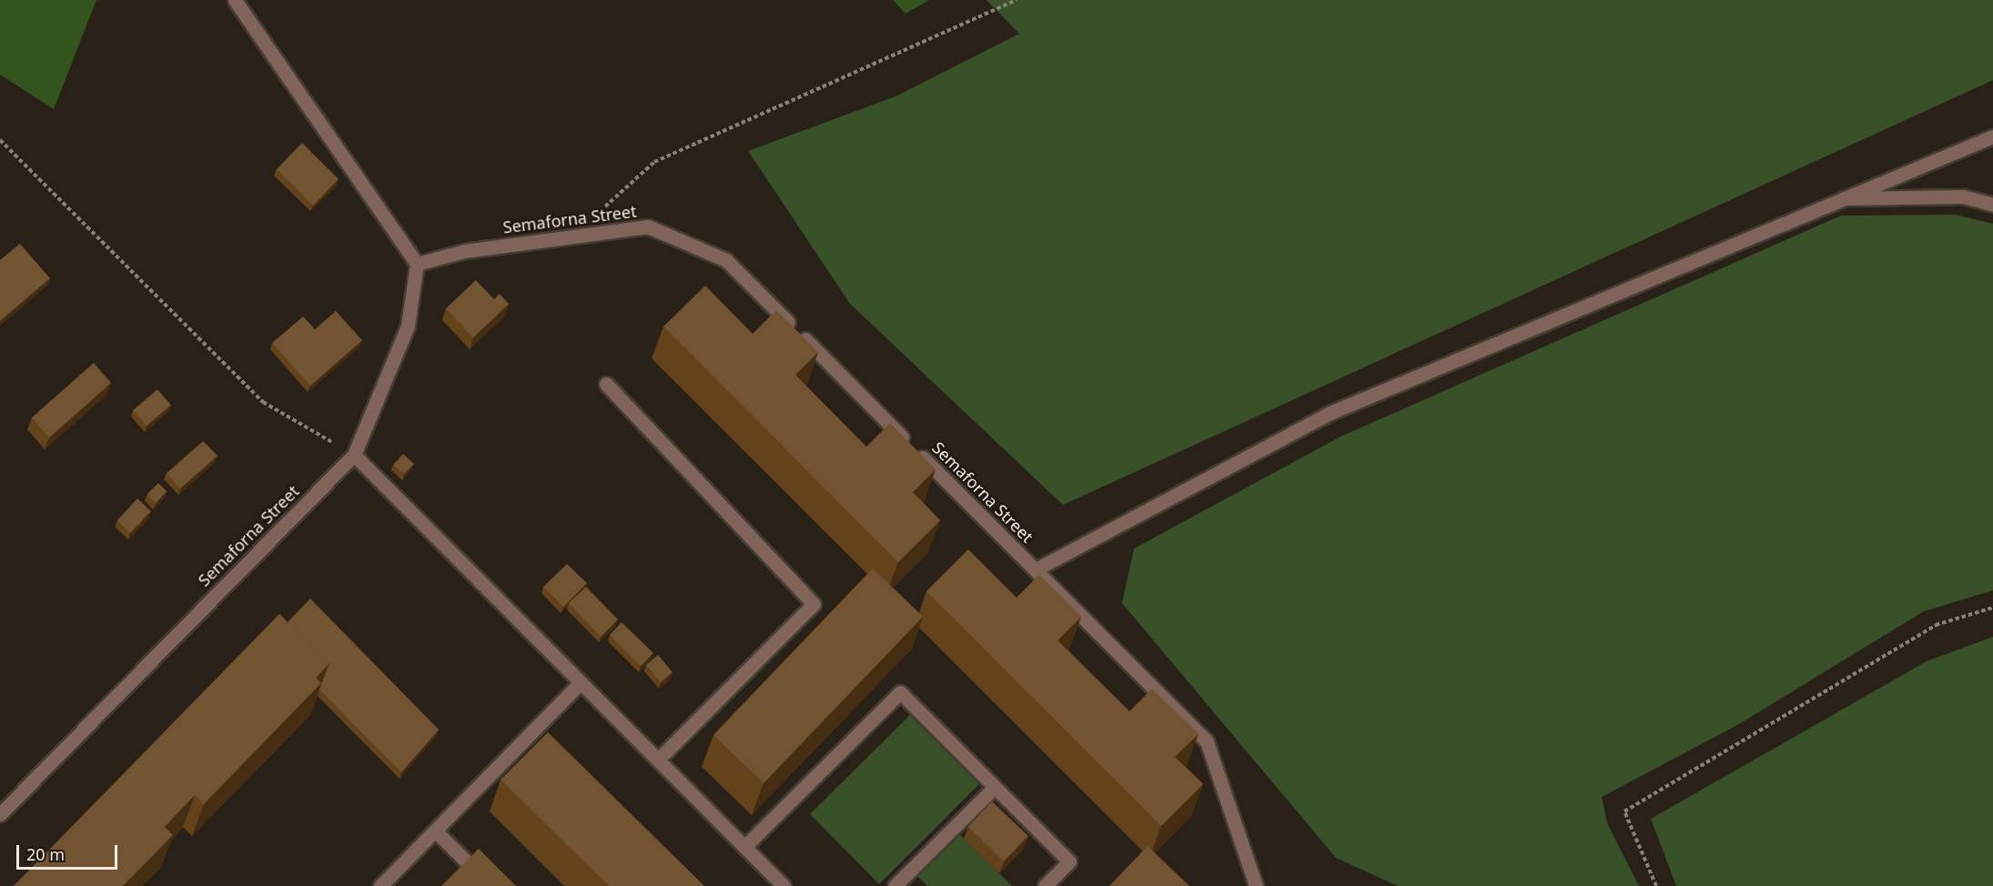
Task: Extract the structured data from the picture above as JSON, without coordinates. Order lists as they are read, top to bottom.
{
  "streets": {
    "street": ["Semaforna Street"]
  },
  "scale_bar": "20 m"
}
